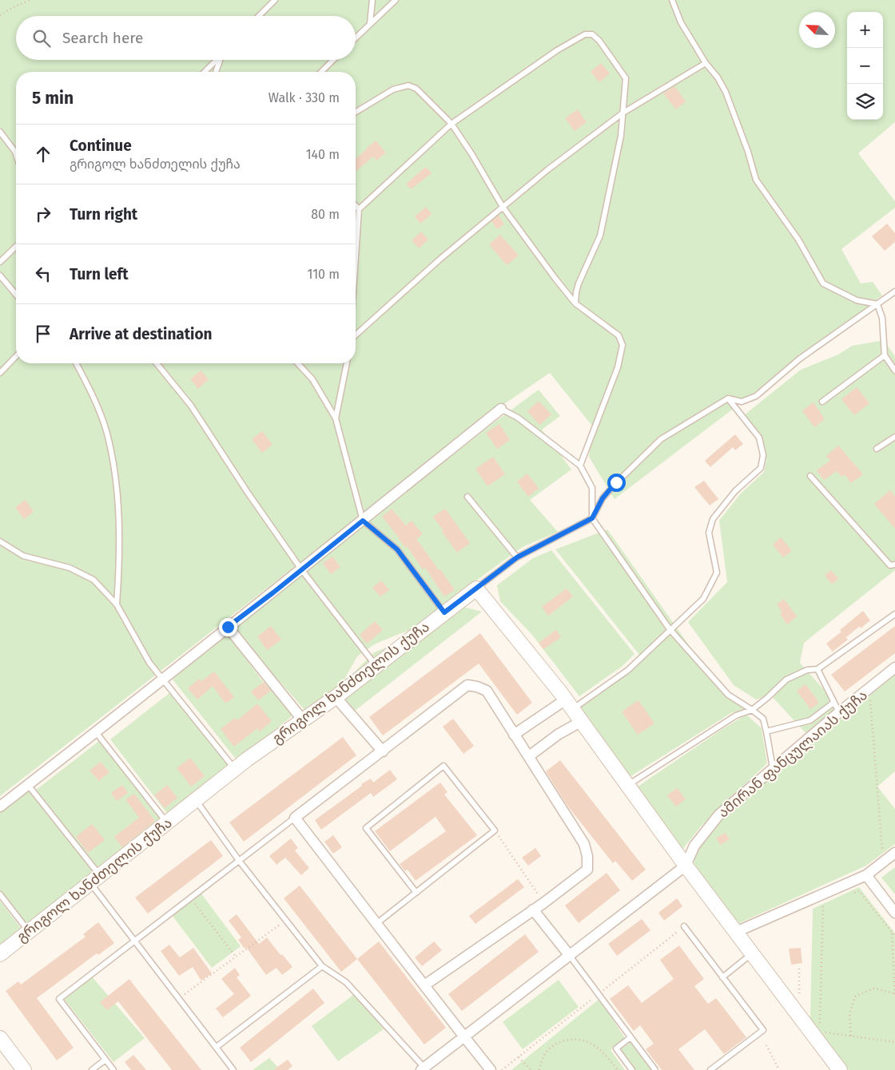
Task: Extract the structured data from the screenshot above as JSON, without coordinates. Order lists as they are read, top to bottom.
{
  "streets": {
    "street": ["გრიგოლ ხანძთელის ქუჩა", "ამირან ფანცულაიას ქუჩა"]
  },
  "north": "top left",
  "page": {
    "map_buttons": ["+", "−"],
    "search": "Search here",
    "heading": ["5 min", "Walk · 330 m"],
    "list": [
      ["Continue", "გრიგოლ ხანძთელის ქუჩა", "140 m"],
      ["Turn right", "80 m"],
      ["Turn left", "110 m"],
      "Arrive at destination"
    ]
  }
}
